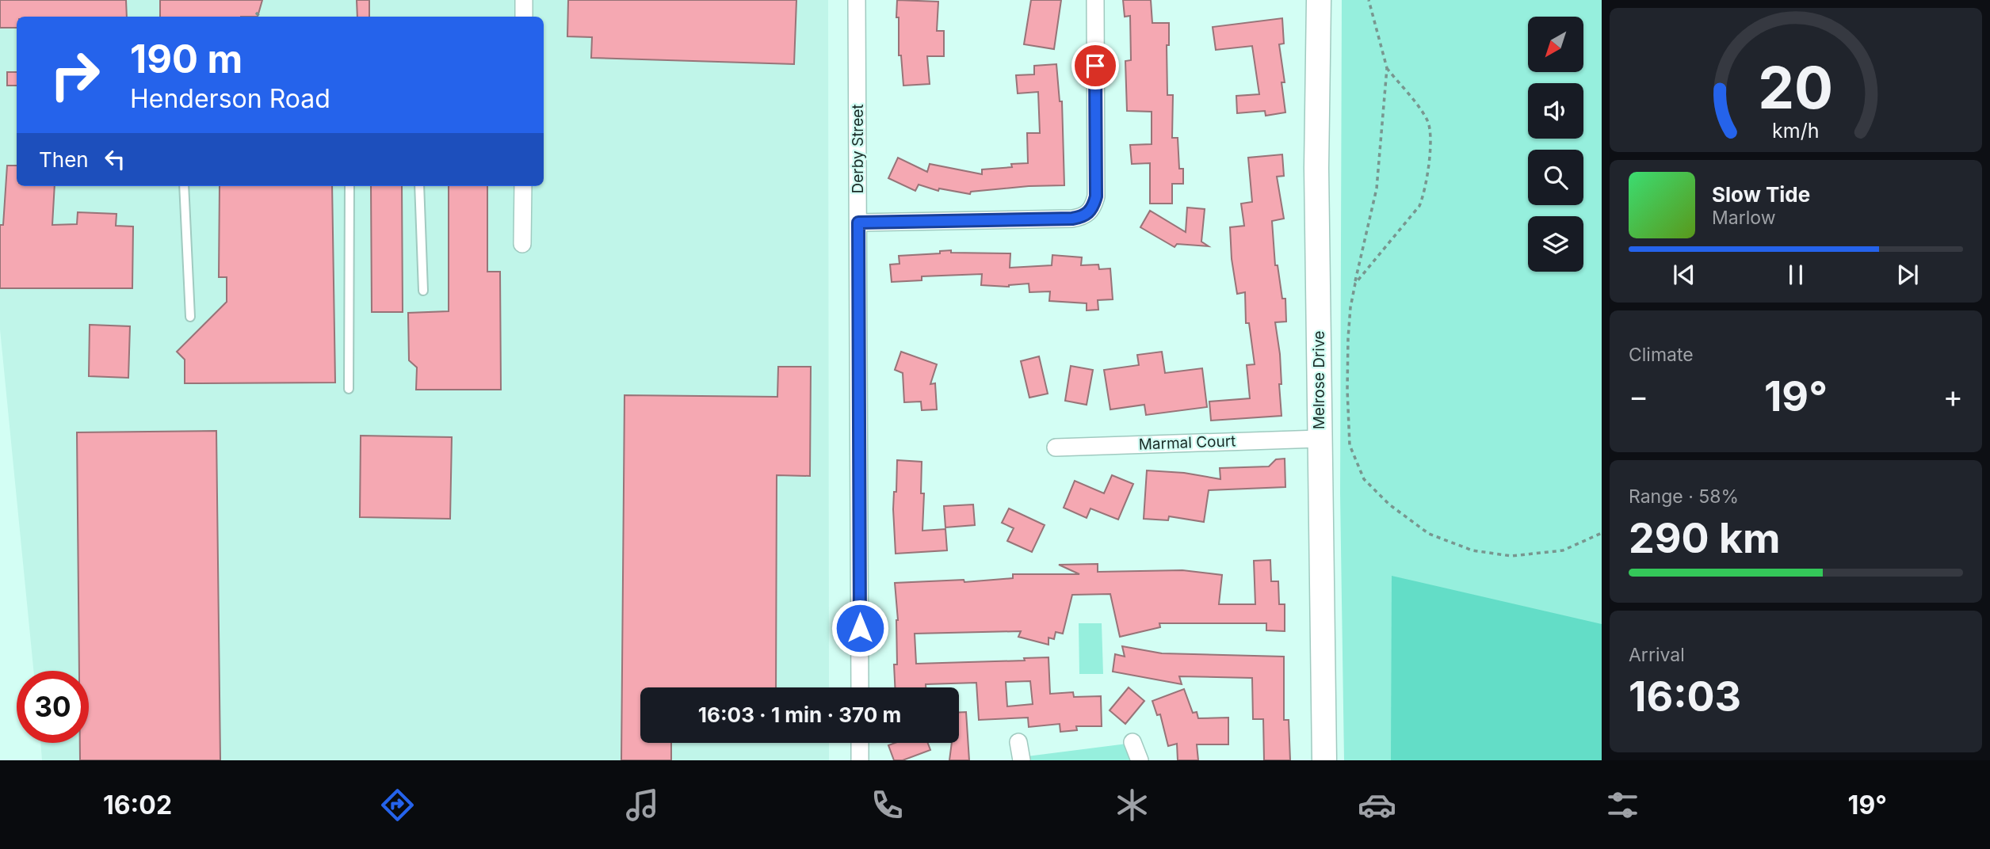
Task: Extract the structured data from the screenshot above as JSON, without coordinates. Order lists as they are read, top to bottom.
{
  "streets": {
    "street": ["Derby Street", "Melrose Drive", "Marmal Court"]
  },
  "crossings": [
    ["Melrose Drive", "Marmal Court"]
  ],
  "north": "bottom left",
  "page": {
    "turn": ["190 m", "Henderson Road"],
    "then": "Then",
    "song": ["Slow Tide", "Marlow"],
    "tile": [
      "Climate",
      ["Range · 58%", "290 km"],
      ["Arrival", "16:03"]
    ],
    "heat": ["−", "19°", "+"],
    "limit": "30",
    "trip": "16:03 · 1 min · 370 m",
    "tabs": ["16:02", "19°"],
    "gauge": ["20", "km/h"]
  }
}
